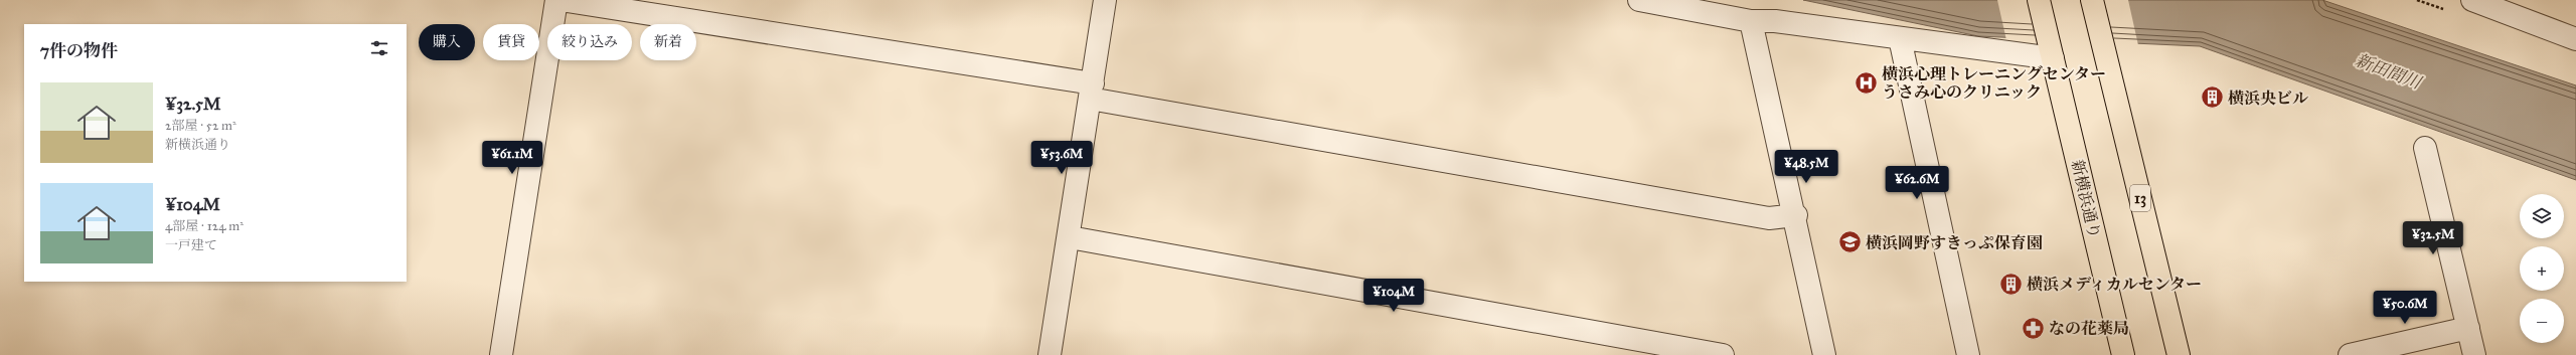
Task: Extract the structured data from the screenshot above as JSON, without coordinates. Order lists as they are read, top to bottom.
{
  "streets": {
    "main road": ["13", "新横浜通り"]
  },
  "water": ["新田間川"],
  "places": {
    "hospital": ["横浜心理トレーニングセンター うさみ心のクリニック"],
    "building": ["横浜央ビル", "横浜メディカルセンター"],
    "school or university": ["横浜岡野すきっぷ保育園"],
    "pharmacy": ["なの花薬局"]
  },
  "page": {
    "chip": [
      "購入",
      "賃貸",
      "絞り込み",
      "新着"
    ],
    "heading": "7件の物件",
    "list": [
      {
        "name": "¥32.5M",
        "note": "2部屋 · 52 m² · 新横浜通り"
      },
      {
        "name": "¥104M",
        "note": "4部屋 · 124 m² · 一戸建て"
      }
    ],
    "price": [
      "¥61.1M",
      "¥53.6M",
      "¥48.5M",
      "¥62.6M",
      "¥32.5M",
      "¥104M",
      "¥50.6M"
    ],
    "map_buttons": ["+", "−"]
  }
}
